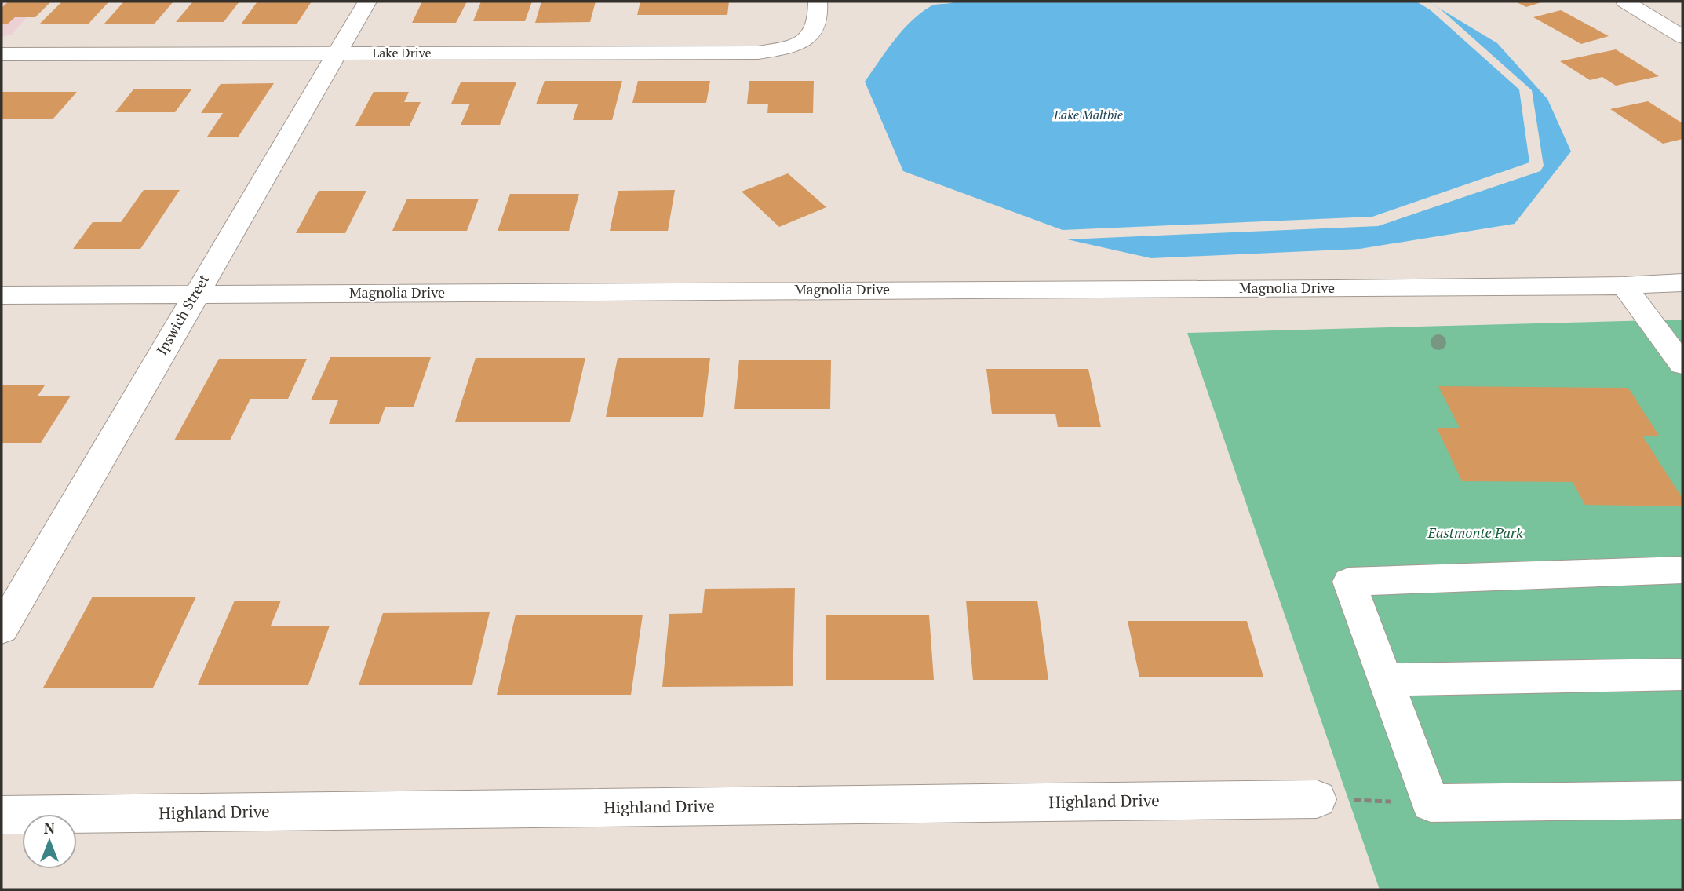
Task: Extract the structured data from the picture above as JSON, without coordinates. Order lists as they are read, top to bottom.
{
  "streets": {
    "street": [
      "Lake Drive",
      "Magnolia Drive",
      "Ipswich Street",
      "Highland Drive"
    ]
  },
  "crossings": [
    ["Lake Drive", "Ipswich Street"],
    ["Magnolia Drive", "Ipswich Street"]
  ],
  "water": ["Lake Maltbie"],
  "parks": ["Eastmonte Park"],
  "north": "top"
}
